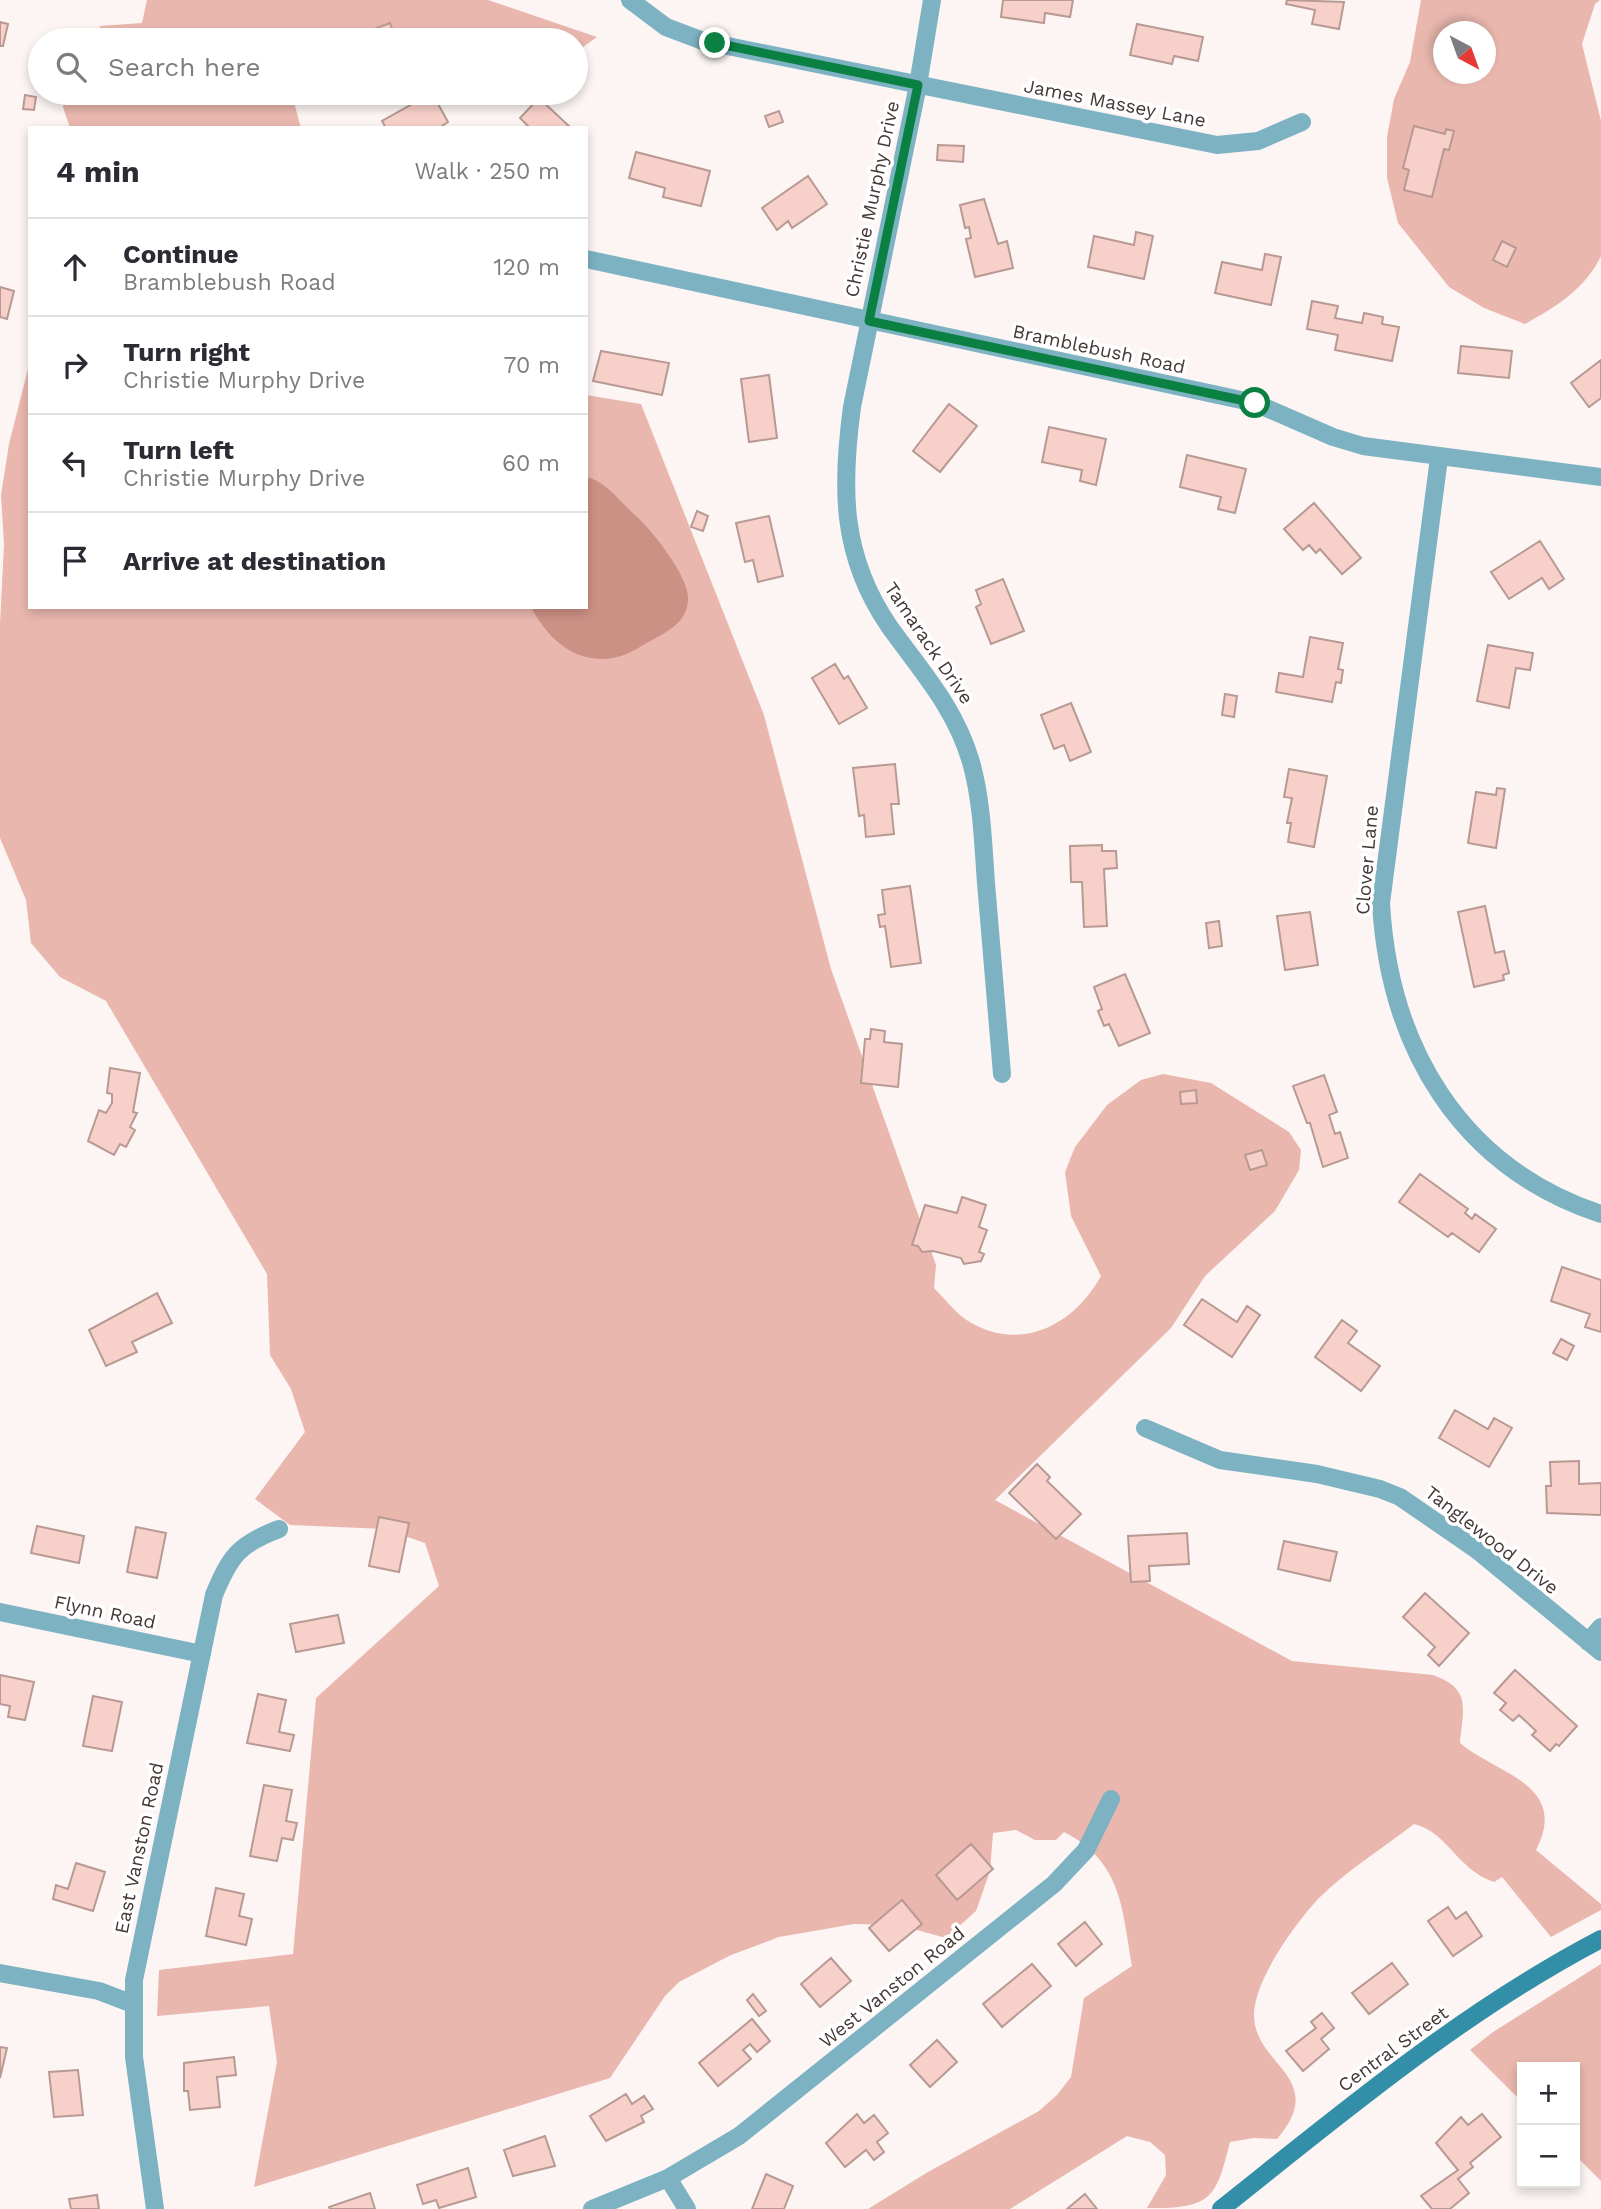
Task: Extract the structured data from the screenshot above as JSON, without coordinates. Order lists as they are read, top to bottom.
{
  "streets": {
    "main road": ["Central Street"],
    "street": [
      "James Massey Lane",
      "Christie Murphy Drive",
      "Bramblebush Road",
      "Tamarack Drive",
      "Clover Lane",
      "Tanglewood Drive",
      "Flynn Road",
      "East Vanston Road",
      "West Vanston Road"
    ]
  },
  "crossings": [
    ["James Massey Lane", "Christie Murphy Drive"],
    ["Christie Murphy Drive", "Bramblebush Road"],
    ["Christie Murphy Drive", "Tamarack Drive"],
    ["Bramblebush Road", "Tamarack Drive"],
    ["Bramblebush Road", "Clover Lane"],
    ["Flynn Road", "East Vanston Road"]
  ],
  "north": "bottom right",
  "page": {
    "search": "Search here",
    "heading": ["4 min", "Walk · 250 m"],
    "list": [
      ["Continue", "Bramblebush Road", "120 m"],
      ["Turn right", "Christie Murphy Drive", "70 m"],
      ["Turn left", "Christie Murphy Drive", "60 m"],
      "Arrive at destination"
    ],
    "map_buttons": ["+", "−"]
  }
}
